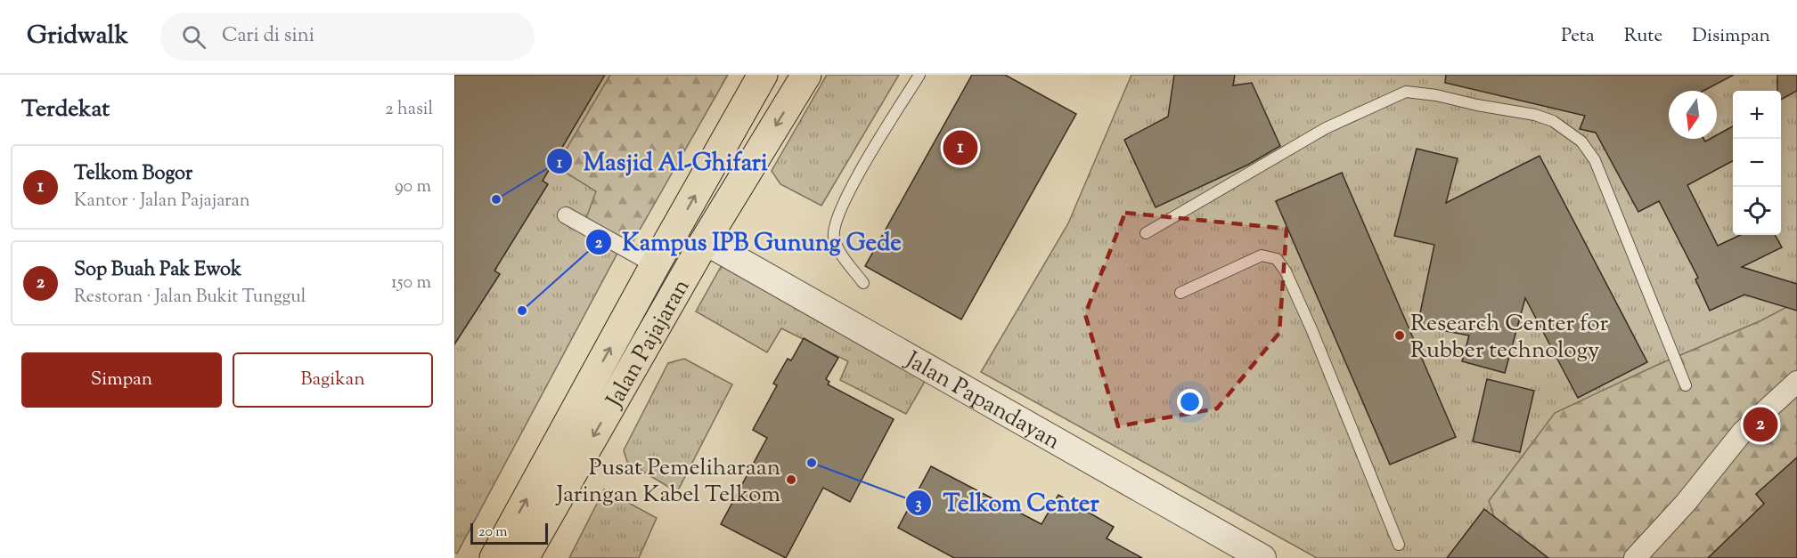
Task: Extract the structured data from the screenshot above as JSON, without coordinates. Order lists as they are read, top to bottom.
{
  "streets": {
    "highway": ["Jalan Pajajaran"],
    "street": ["Jalan Papandayan"]
  },
  "crossings": [
    ["Jalan Pajajaran", "Jalan Papandayan"]
  ],
  "places": [
    "Masjid Al-Ghifari",
    "Kampus IPB Gunung Gede",
    "Research Center for Rubber technology",
    "Telkom Center",
    "Pusat Pemeliharaan Jaringan Kabel Telkom"
  ],
  "scale_bar": "20 m",
  "north": "bottom",
  "page": {
    "header": "Gridwalk",
    "search": "Cari di sini",
    "nav": ["Peta", "Rute", "Disimpan"],
    "heading": ["Terdekat", "2 hasil"],
    "map_buttons": ["+", "−"],
    "pins": ["1", "2"],
    "list": [
      {
        "mark": "1",
        "name": "Telkom Bogor",
        "note": "Kantor · Jalan Pajajaran",
        "value": "90 m"
      },
      {
        "mark": "2",
        "name": "Sop Buah Pak Ewok",
        "note": "Restoran · Jalan Bukit Tunggul",
        "value": "150 m"
      }
    ],
    "buttons": ["Simpan", "Bagikan"],
    "scale": "20 m"
  }
}
